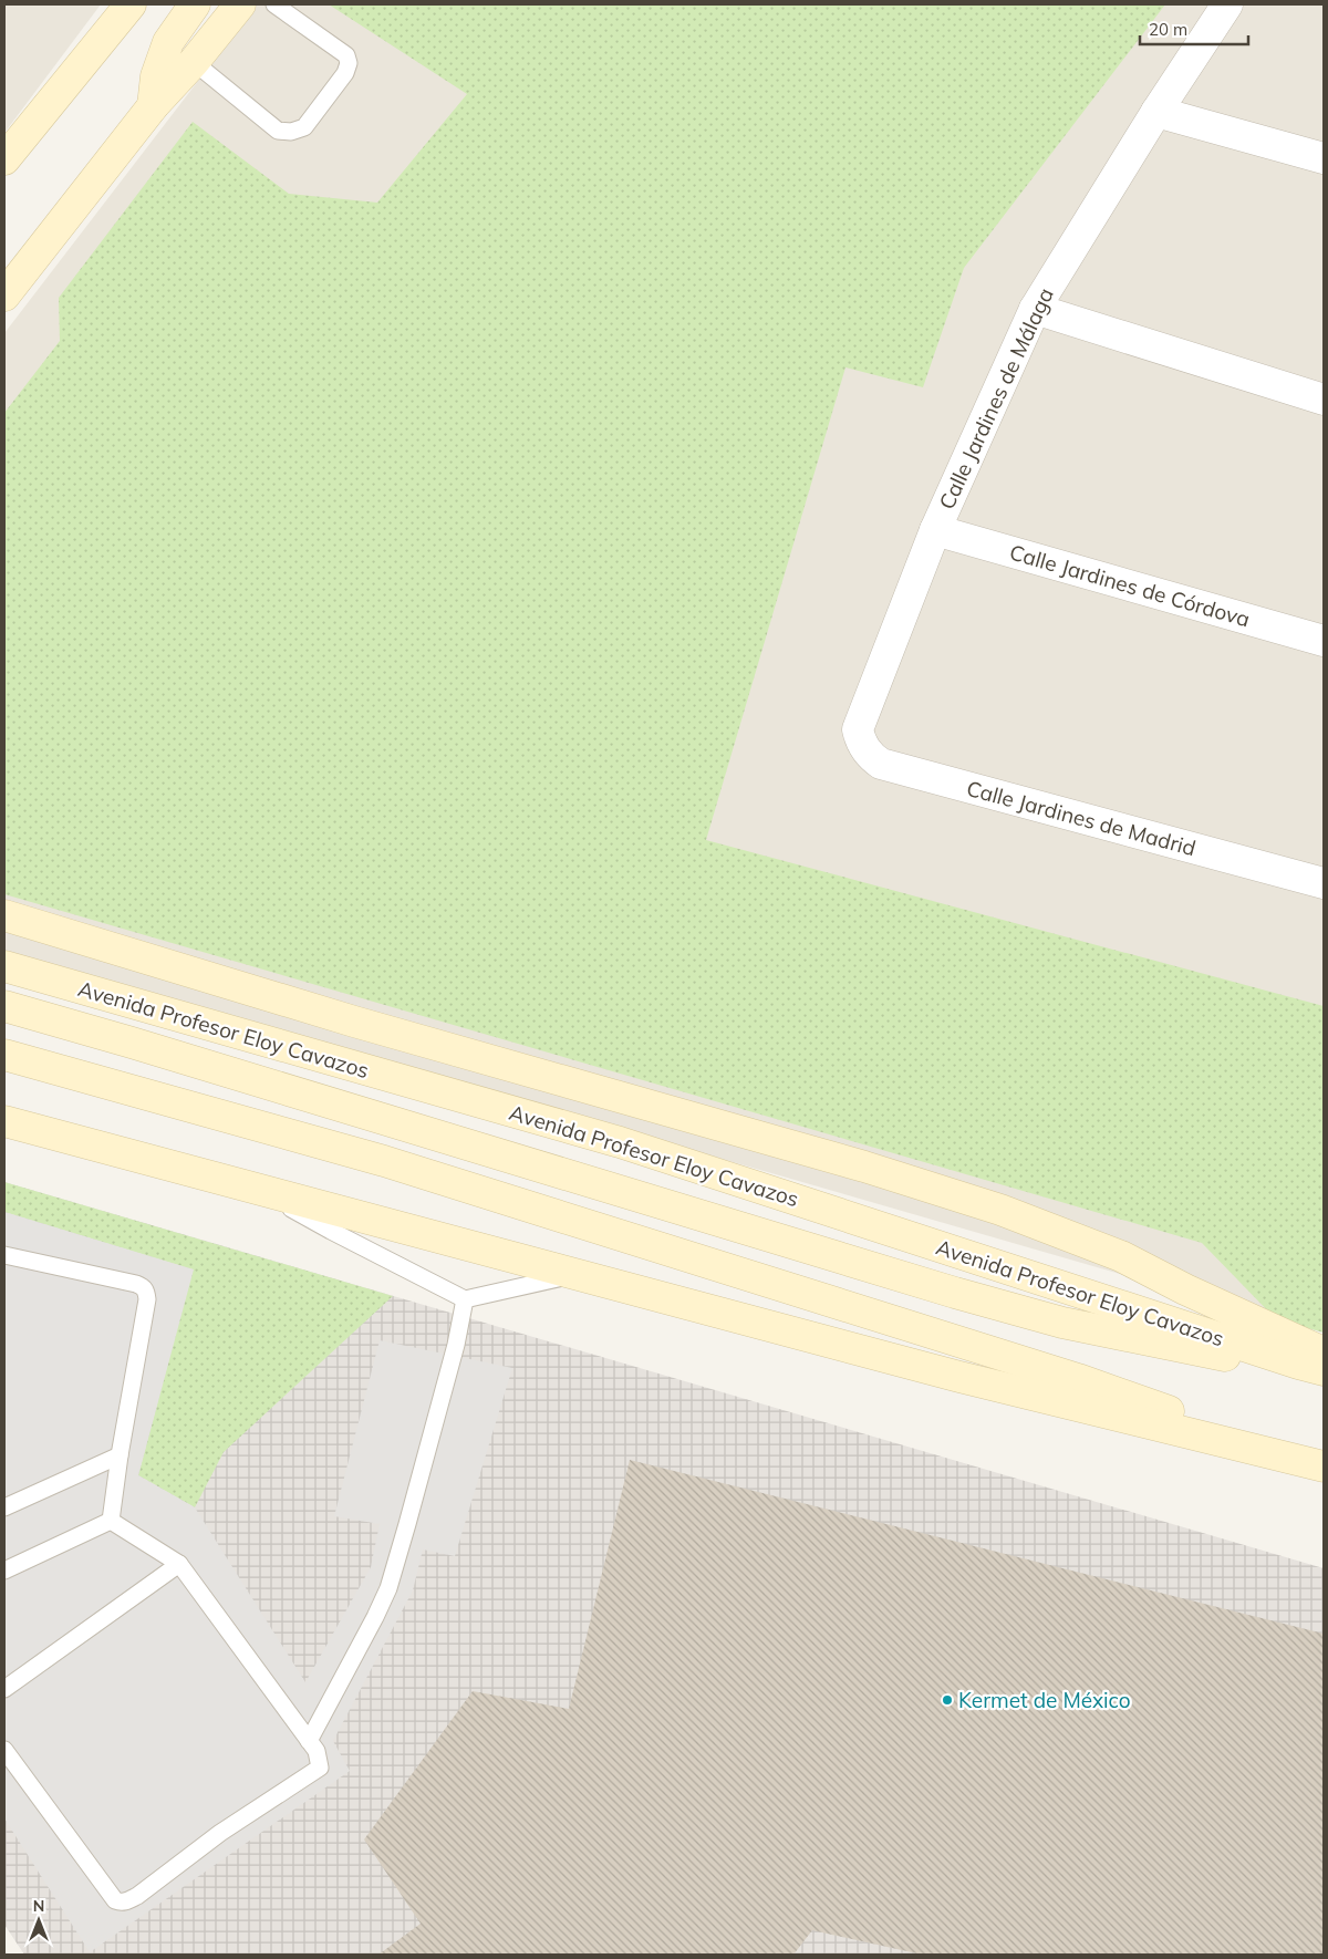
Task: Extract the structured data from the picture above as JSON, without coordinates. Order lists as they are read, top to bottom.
{
  "streets": {
    "main road": ["Avenida Profesor Eloy Cavazos"],
    "street": ["Calle Jardines de Málaga", "Calle Jardines de Córdova", "Calle Jardines de Madrid"]
  },
  "crossings": [
    ["Calle Jardines de Málaga", "Calle Jardines de Córdova"],
    ["Calle Jardines de Málaga", "Calle Jardines de Madrid"]
  ],
  "places": ["Kermet de México"],
  "scale_bar": "20 m",
  "north": "top"
}
